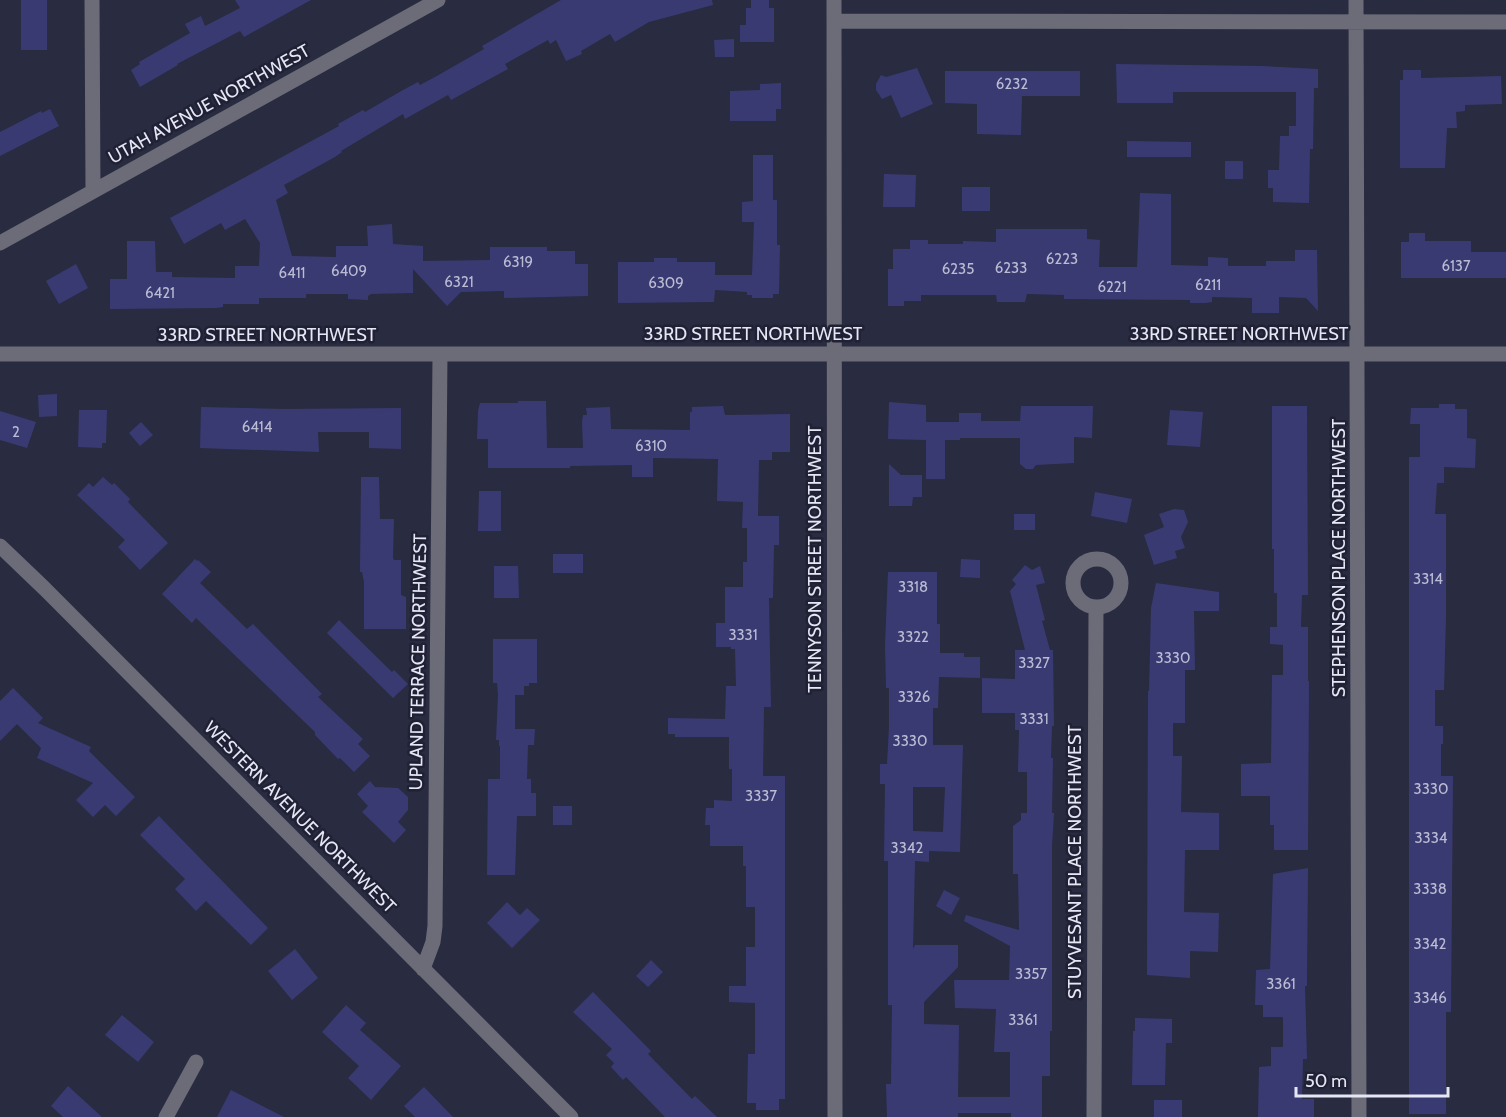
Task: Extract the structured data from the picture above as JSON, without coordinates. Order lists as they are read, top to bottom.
{
  "streets": {
    "street": [
      "UTAH AVENUE NORTHWEST",
      "33RD STREET NORTHWEST",
      "STEPHENSON PLACE NORTHWEST",
      "TENNYSON STREET NORTHWEST",
      "UPLAND TERRACE NORTHWEST",
      "WESTERN AVENUE NORTHWEST",
      "STUYVESANT PLACE NORTHWEST"
    ]
  },
  "crossings": [
    ["33RD STREET NORTHWEST", "STEPHENSON PLACE NORTHWEST"],
    ["33RD STREET NORTHWEST", "TENNYSON STREET NORTHWEST"],
    ["33RD STREET NORTHWEST", "UPLAND TERRACE NORTHWEST"],
    ["UPLAND TERRACE NORTHWEST", "WESTERN AVENUE NORTHWEST"]
  ],
  "house_numbers": [
    "6232",
    "6223",
    "6319",
    "6137",
    "6233",
    "6235",
    "6409",
    "6411",
    "6321",
    "6309",
    "6211",
    "6221",
    "6421",
    "6414",
    "2",
    "6310",
    "3314",
    "3318",
    "3331",
    "3322",
    "3330",
    "3327",
    "3326",
    "3331",
    "3330",
    "3330",
    "3337",
    "3334",
    "3342",
    "3338",
    "3342",
    "3357",
    "3361",
    "3346",
    "3361"
  ],
  "scale_bar": "50 m"
}
